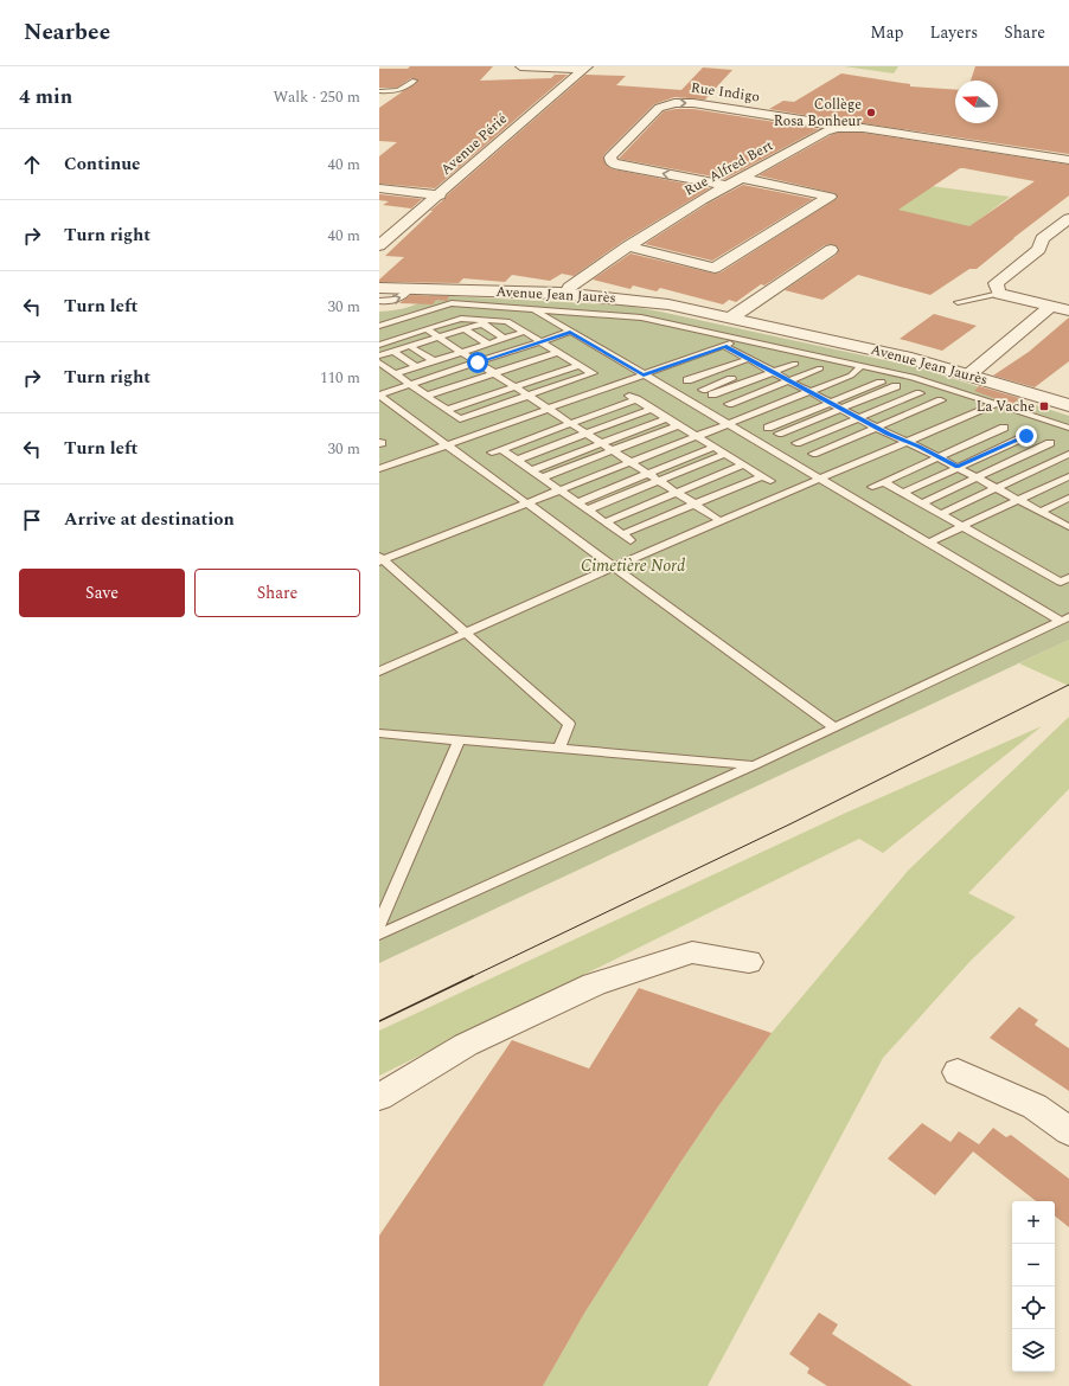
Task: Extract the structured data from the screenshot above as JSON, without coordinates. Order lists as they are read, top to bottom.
{
  "streets": {
    "street": [
      "Rue Indigo",
      "Avenue Périé",
      "Rue Alfred Bert",
      "Avenue Jean Jaurès"
    ]
  },
  "crossings": [
    ["Rue Indigo", "Rue Alfred Bert"],
    ["Rue Alfred Bert", "Avenue Jean Jaurès"]
  ],
  "parks": ["Cimetière Nord"],
  "places": {
    "other": ["Collège Rosa Bonheur"],
    "transit": ["La Vache"]
  },
  "north": "left",
  "page": {
    "header": "Nearbee",
    "nav": ["Map", "Layers", "Share"],
    "heading": ["4 min", "Walk · 250 m"],
    "list": [
      ["Continue", "40 m"],
      ["Turn right", "40 m"],
      ["Turn left", "30 m"],
      ["Turn right", "110 m"],
      ["Turn left", "30 m"],
      "Arrive at destination"
    ],
    "buttons": ["Save", "Share"],
    "map_buttons": ["+", "−"]
  }
}
